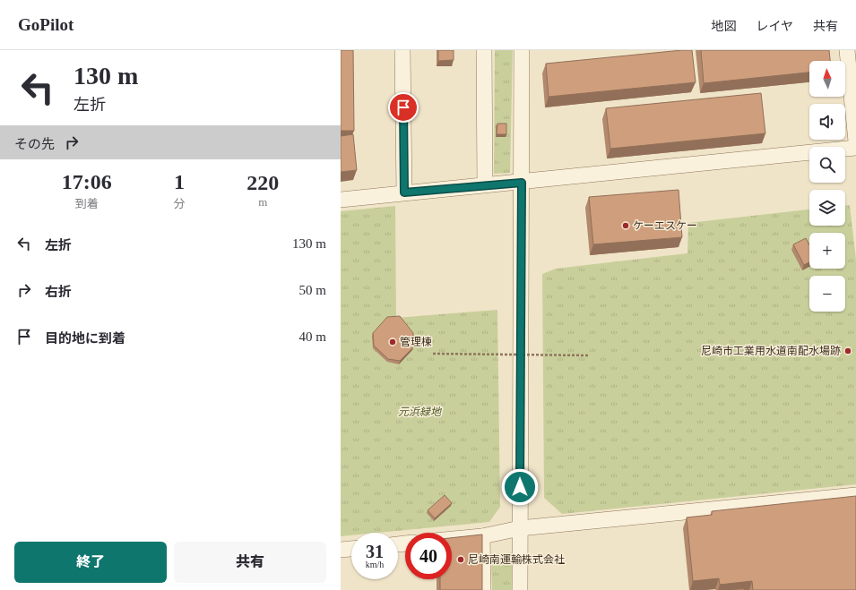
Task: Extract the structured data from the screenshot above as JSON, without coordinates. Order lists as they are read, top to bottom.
{
  "parks": ["元浜緑地"],
  "places": [
    "ケーエスケー",
    "管理棟",
    "尼崎市工業用水道南配水場跡",
    "尼崎南運輸株式会社"
  ],
  "north": "top",
  "page": {
    "header": "GoPilot",
    "nav": ["地図", "レイヤ", "共有"],
    "turn": ["130 m", "左折"],
    "map_buttons": ["+", "−"],
    "then": "その先",
    "eta": [
      "17:06",
      "到着",
      "1",
      "分",
      "220",
      "m"
    ],
    "list": [
      {
        "name": "左折",
        "value": "130 m"
      },
      {
        "name": "右折",
        "value": "50 m"
      },
      {
        "name": "目的地に到着",
        "value": "40 m"
      }
    ],
    "speed": "31 km/h",
    "limit": "40",
    "buttons": ["終了", "共有"]
  }
}
